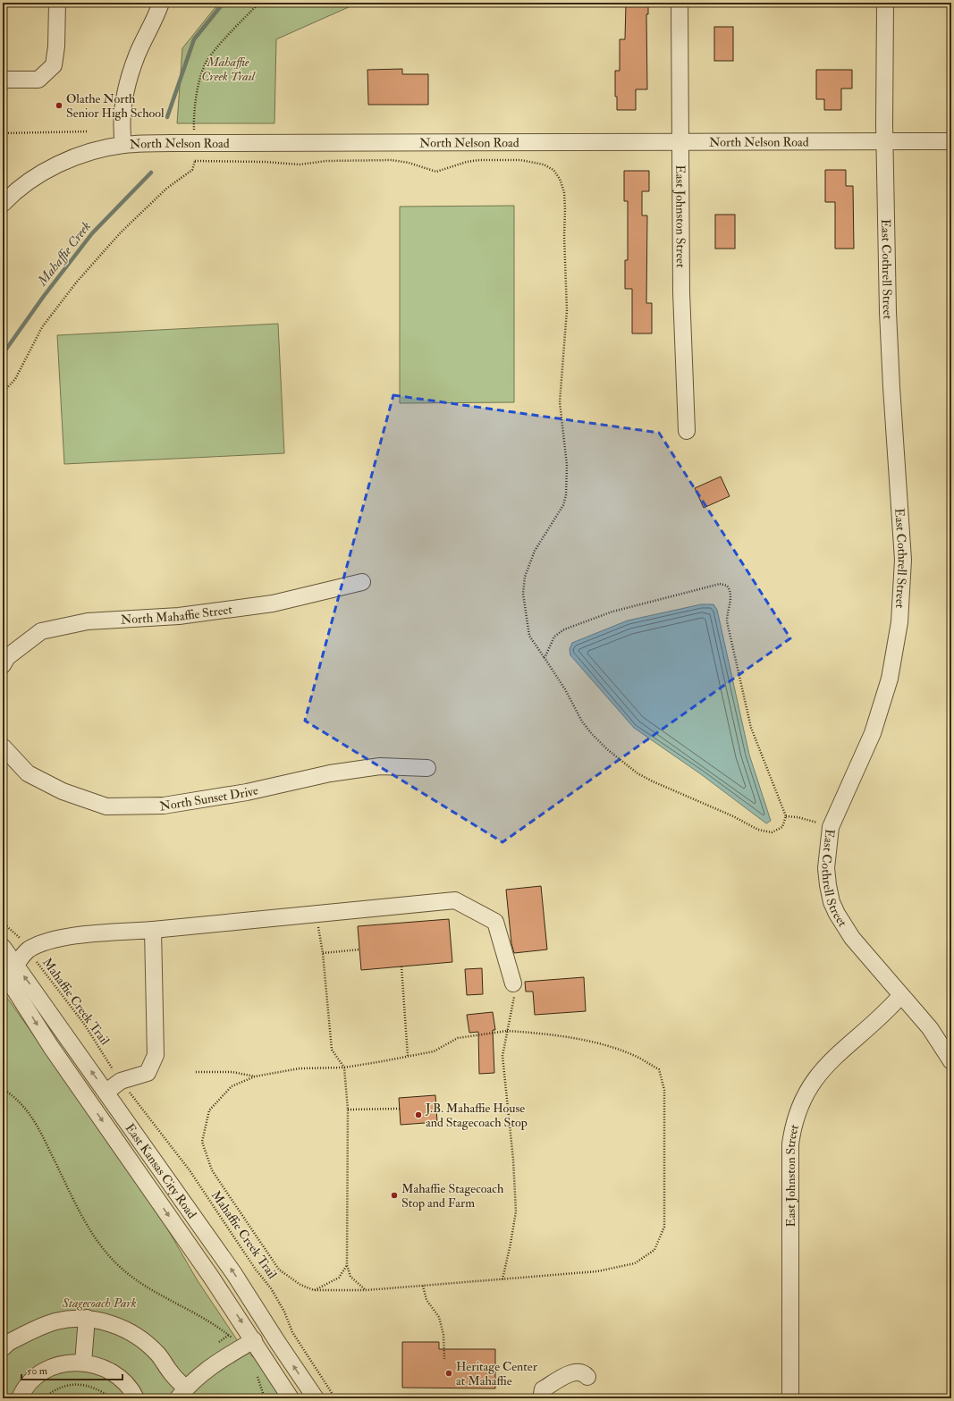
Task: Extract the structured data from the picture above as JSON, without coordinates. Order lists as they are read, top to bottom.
{
  "streets": {
    "street": [
      "North Nelson Road",
      "East Johnston Street",
      "East Cothrell Street",
      "North Mahaffie Street",
      "North Sunset Drive",
      "East Kansas City Road"
    ],
    "path": ["Mahaffie Creek Trail"]
  },
  "crossings": [
    ["North Nelson Road", "East Johnston Street"],
    ["North Nelson Road", "East Cothrell Street"],
    ["East Johnston Street", "East Cothrell Street"]
  ],
  "water": ["Mahaffie Creek"],
  "parks": ["Mahaffie Creek Trail", "Stagecoach Park"],
  "places": [
    "Olathe North Senior High School",
    "J.B. Mahaffie House and Stagecoach Stop",
    "Mahaffie Stagecoach Stop and Farm",
    "Heritage Center at Mahaffie"
  ],
  "scale_bar": "50 m"
}
